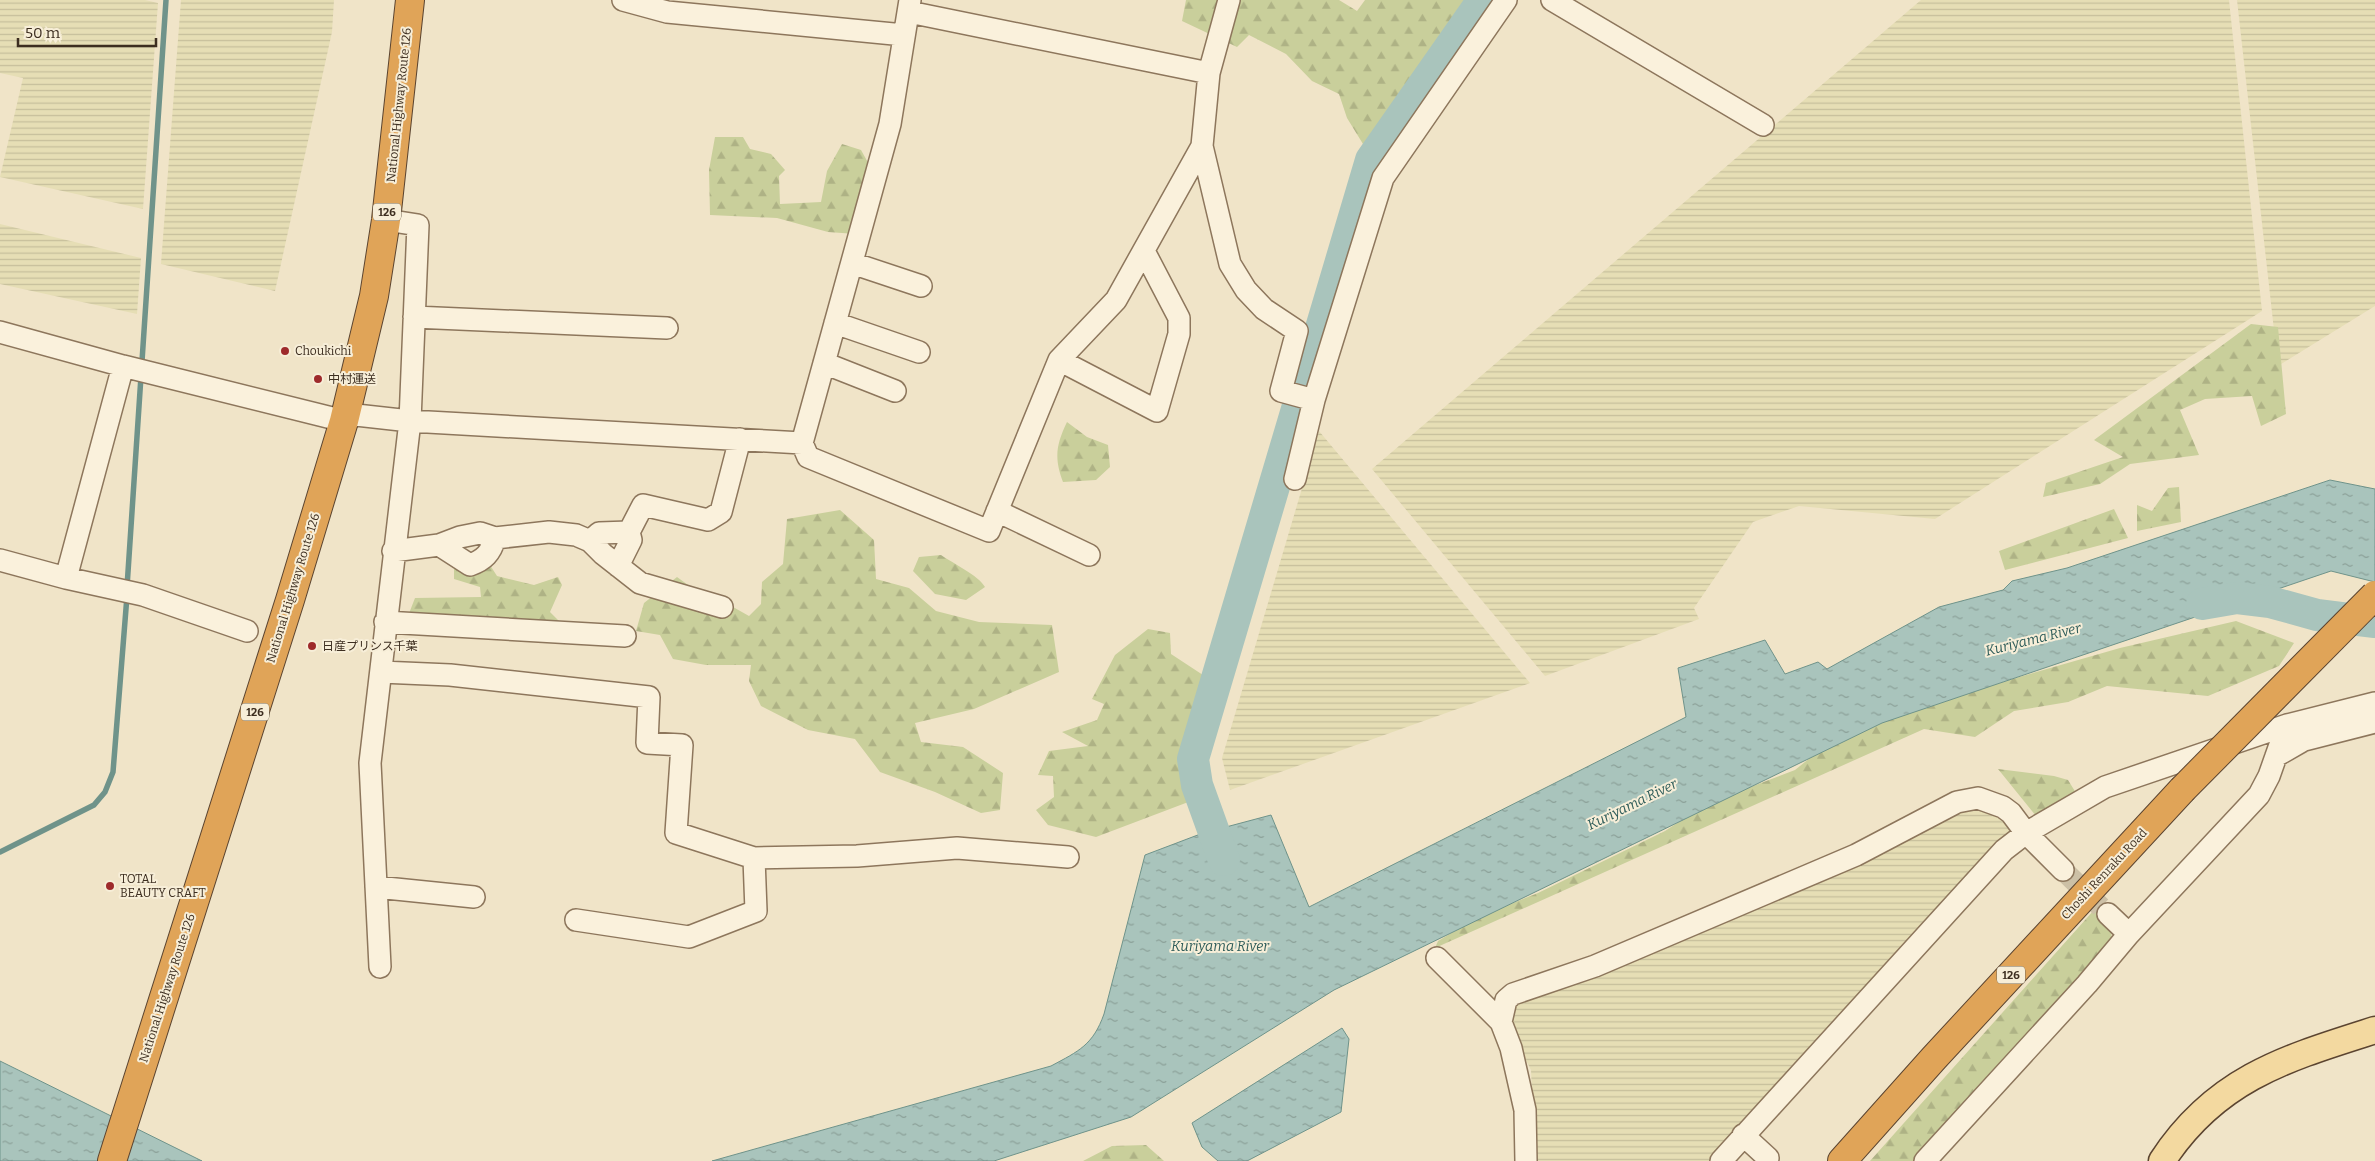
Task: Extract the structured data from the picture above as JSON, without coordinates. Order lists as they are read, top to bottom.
{
  "streets": {
    "highway": ["National Highway Route 126", "126", "Choshi Renraku Road"]
  },
  "water": ["Kuriyama River"],
  "places": [
    "Choukichi",
    "中村運送",
    "日産プリンス千葉",
    "TOTAL BEAUTY CRAFT"
  ],
  "scale_bar": "50 m"
}
